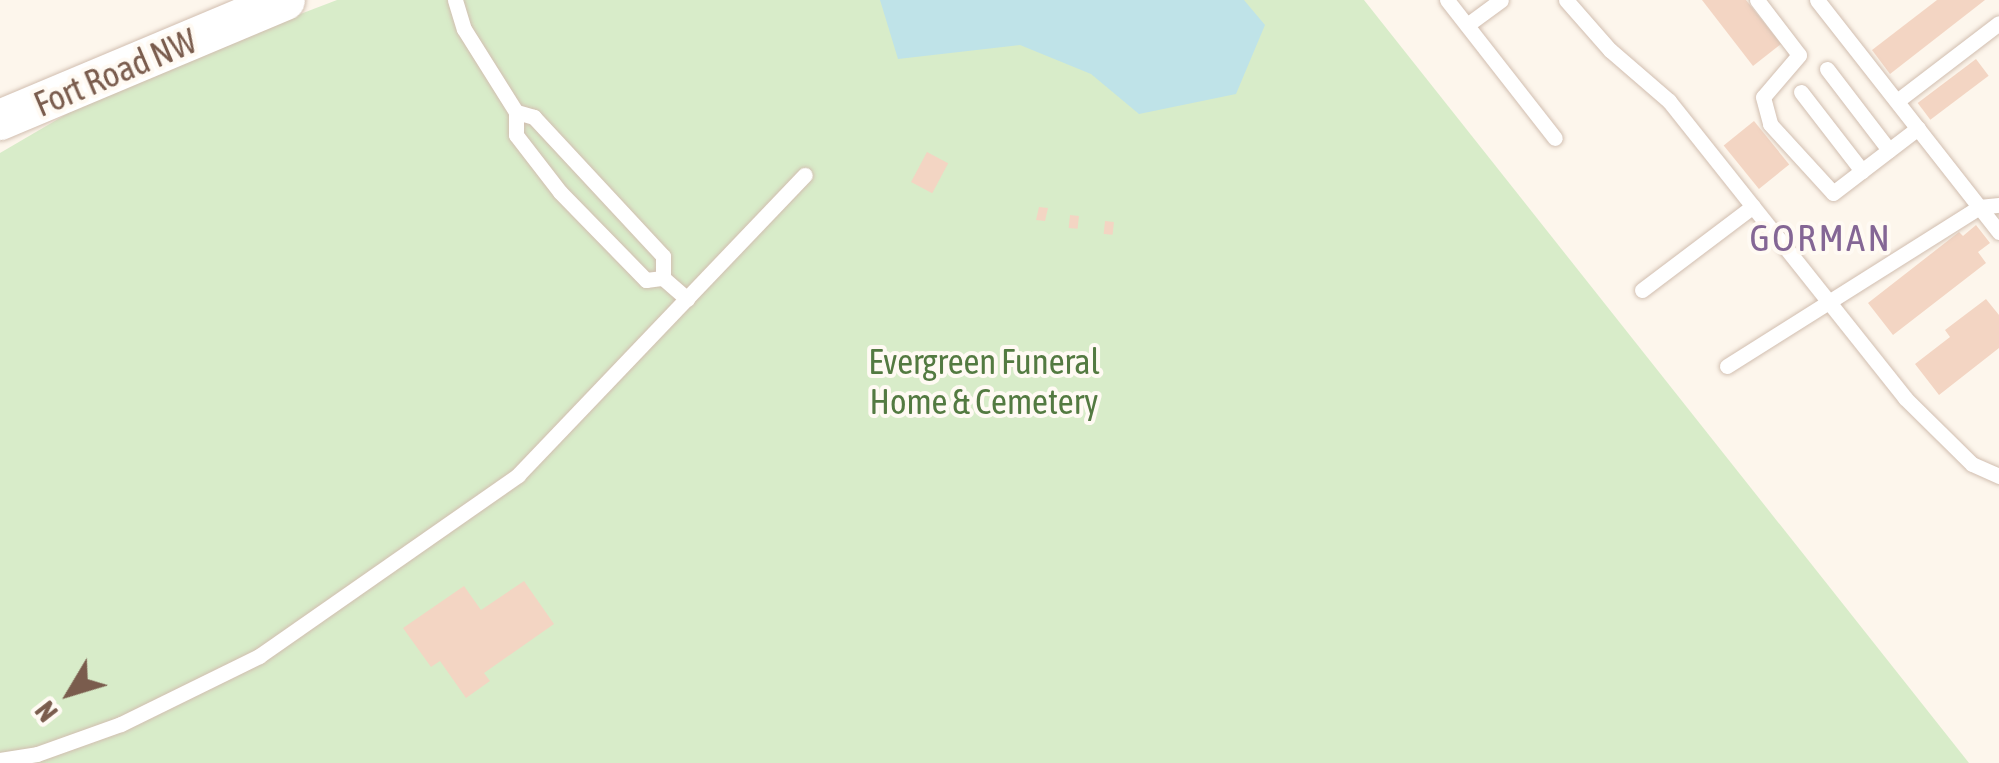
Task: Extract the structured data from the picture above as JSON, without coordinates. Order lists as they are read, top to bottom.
{
  "streets": {
    "street": ["Fort Road NW"]
  },
  "districts": ["GORMAN"],
  "parks": ["Evergreen Funeral Home & Cemetery"],
  "north": "bottom left"
}
